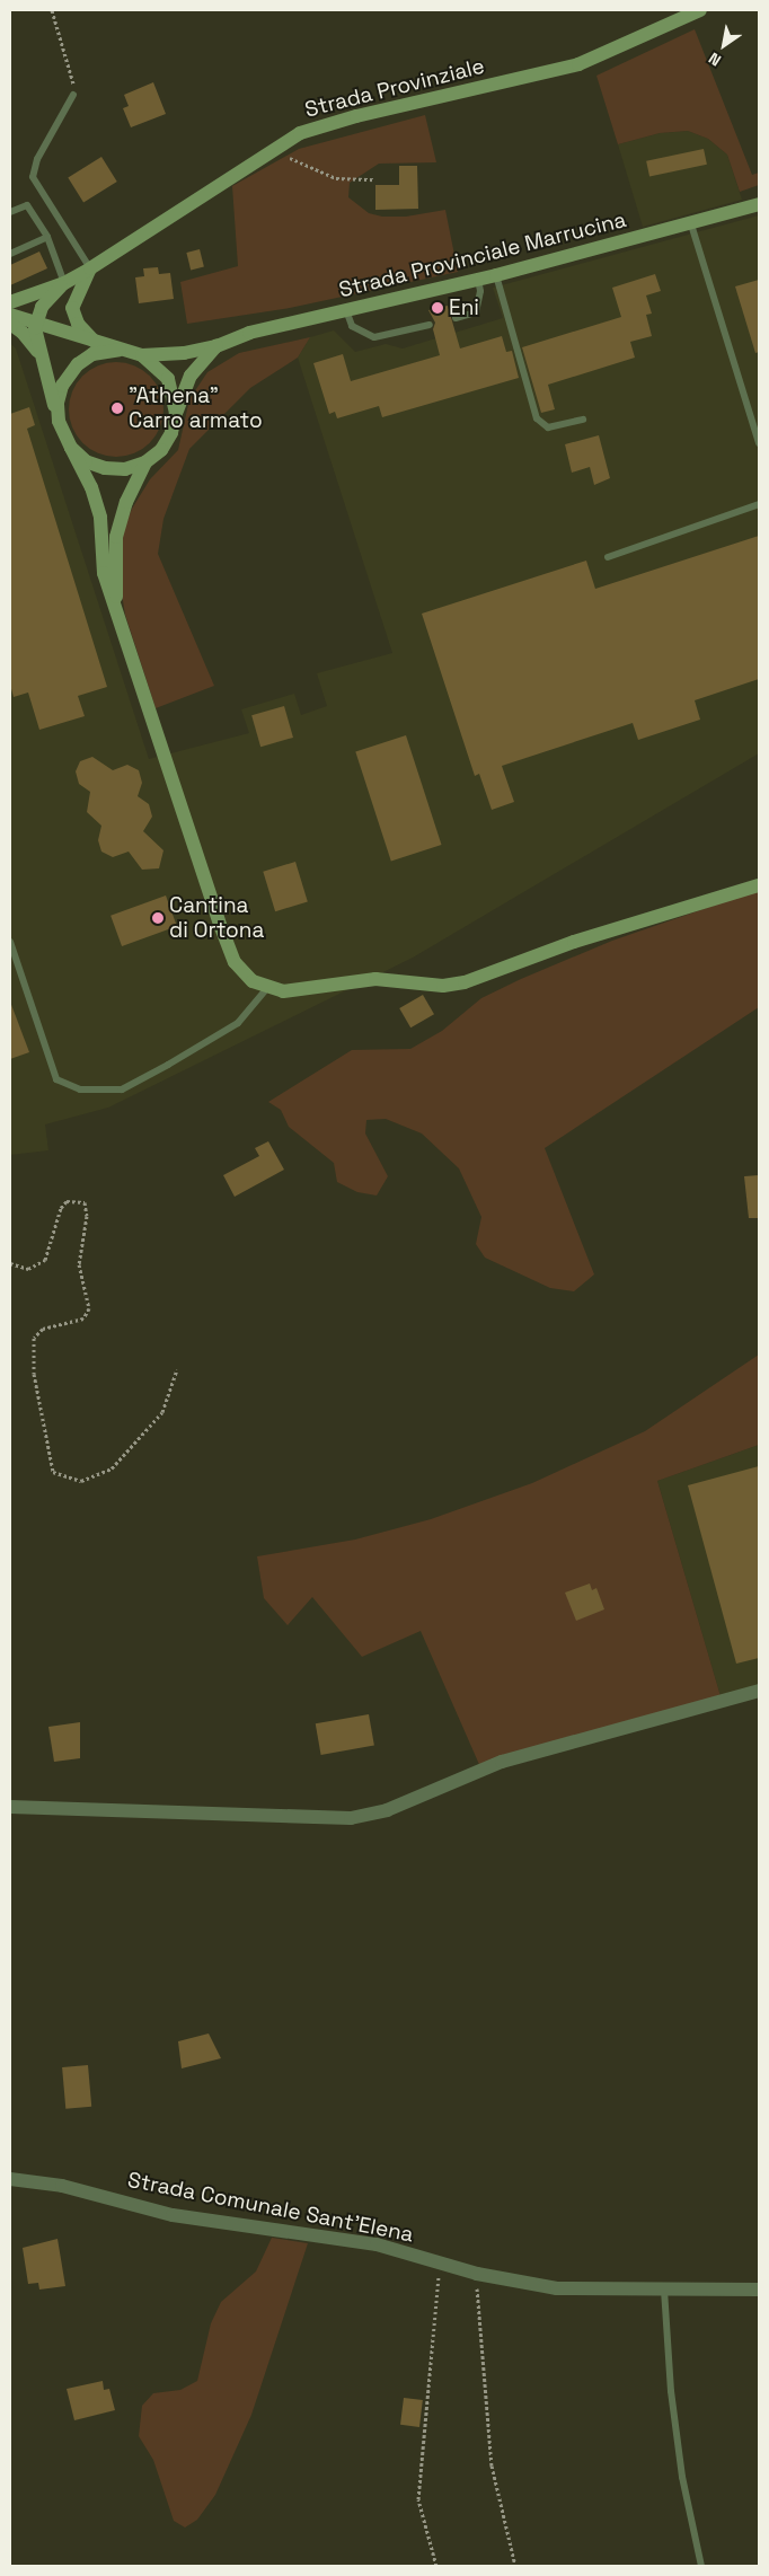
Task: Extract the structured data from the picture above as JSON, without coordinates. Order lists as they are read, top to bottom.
{
  "streets": {
    "main road": ["Strada Provinziale", "Strada Provinciale Marrucina"],
    "street": ["Strada Comunale Sant'Elena"]
  },
  "places": ["Eni", "\"Athena\" Carro armato", "Cantina di Ortona"],
  "north": "bottom left"
}
